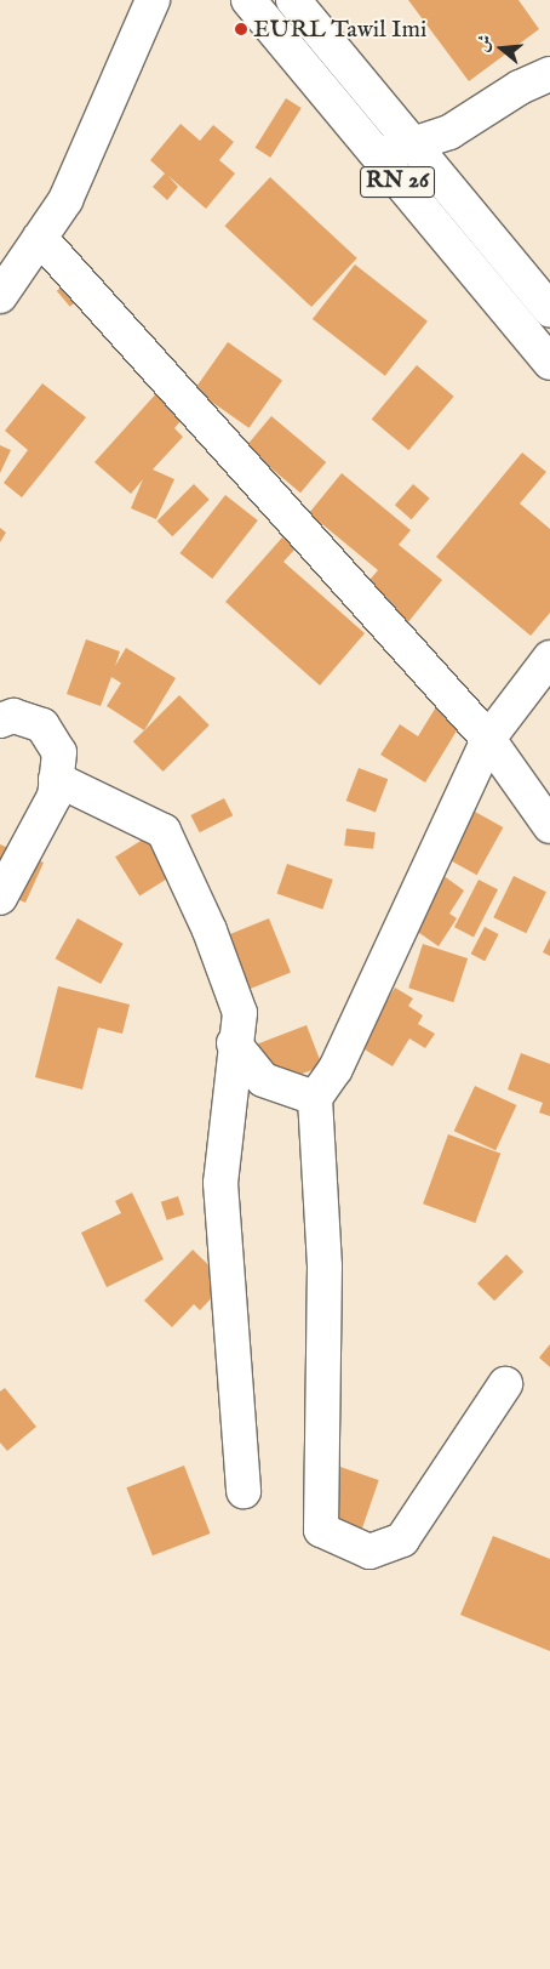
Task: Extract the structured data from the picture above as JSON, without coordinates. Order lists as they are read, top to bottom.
{
  "streets": {
    "main road": ["RN 26"]
  },
  "places": ["EURL Tawil Imi"],
  "north": "left"
}
